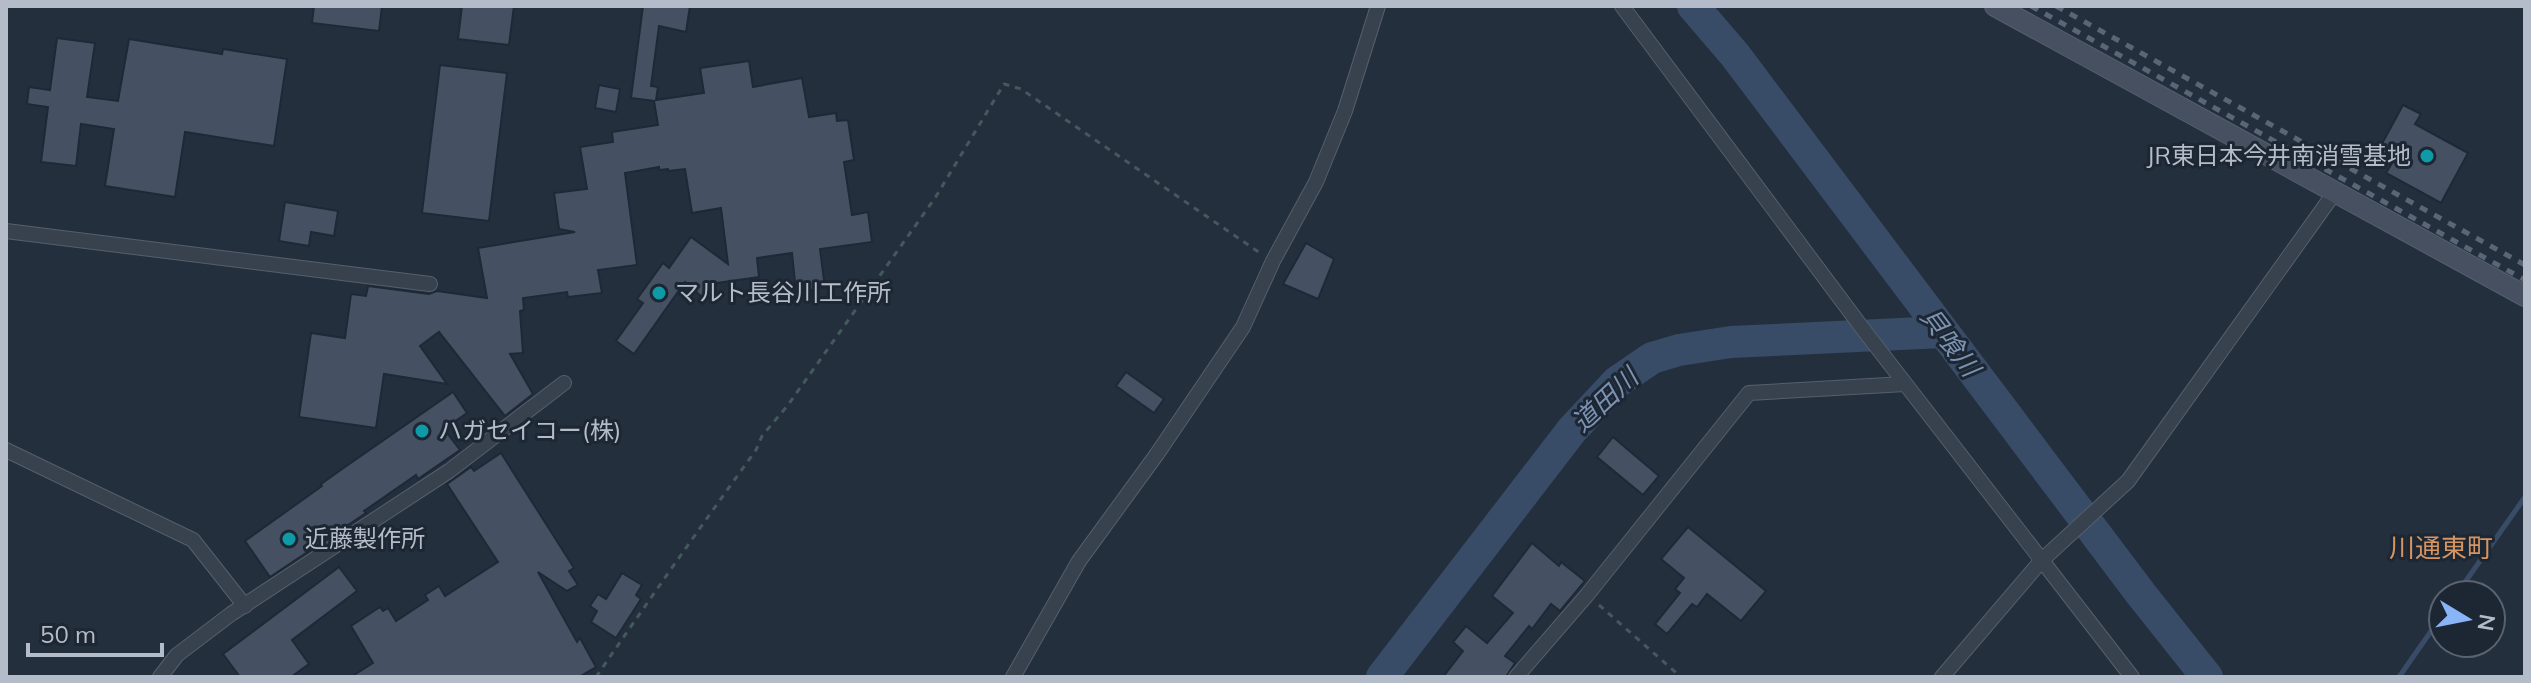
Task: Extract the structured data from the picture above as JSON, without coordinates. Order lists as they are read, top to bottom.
{
  "districts": ["川通東町"],
  "water": ["貝喰川", "道田川"],
  "places": [
    "JR東日本今井南消雪基地",
    "マルト長谷川工作所",
    "ハガセイコー(株)",
    "近藤製作所"
  ],
  "scale_bar": "50 m",
  "north": "right"
}
